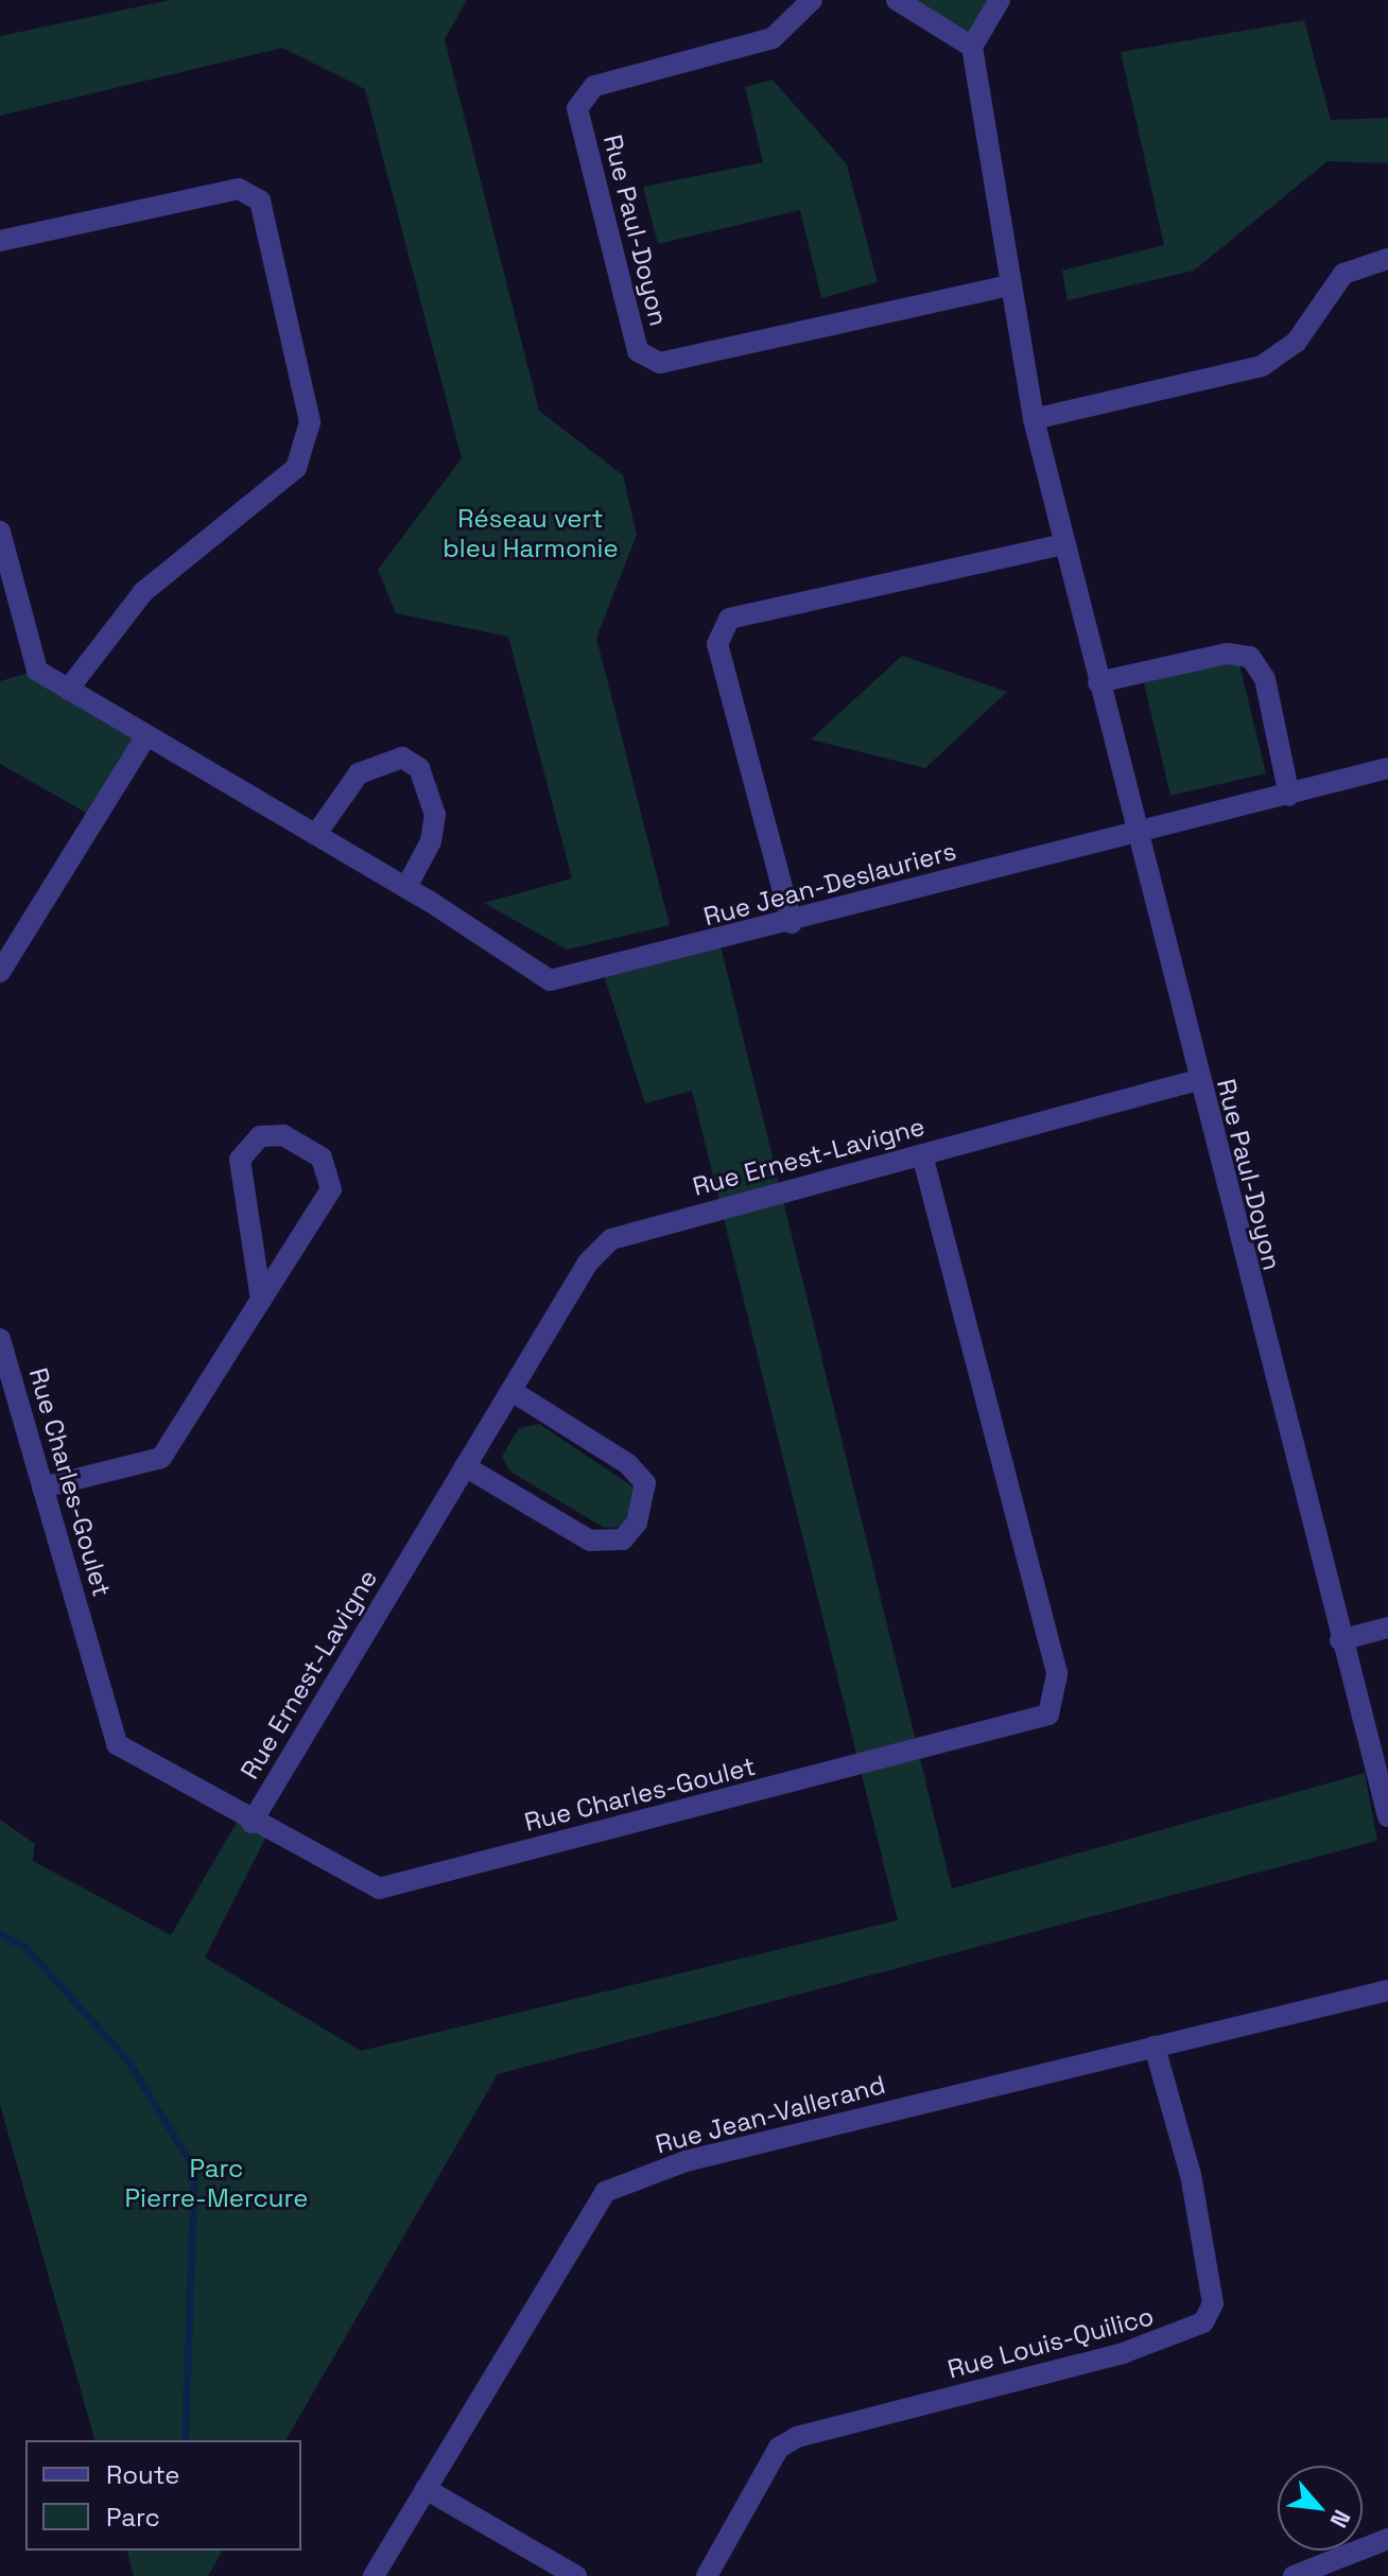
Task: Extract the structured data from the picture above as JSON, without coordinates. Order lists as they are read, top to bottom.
{
  "streets": {
    "street": [
      "Rue Paul-Doyon",
      "Rue Jean-Deslauriers",
      "Rue Ernest-Lavigne",
      "Rue Charles-Goulet",
      "Rue Jean-Vallerand",
      "Rue Louis-Quilico"
    ]
  },
  "crossings": [
    ["Rue Paul-Doyon", "Rue Jean-Deslauriers"],
    ["Rue Paul-Doyon", "Rue Ernest-Lavigne"],
    ["Rue Ernest-Lavigne", "Rue Charles-Goulet"],
    ["Rue Jean-Vallerand", "Rue Louis-Quilico"]
  ],
  "parks": ["Réseau vert bleu Harmonie", "Parc Pierre-Mercure"],
  "legend": ["Route", "Parc"],
  "north": "bottom right"
}
